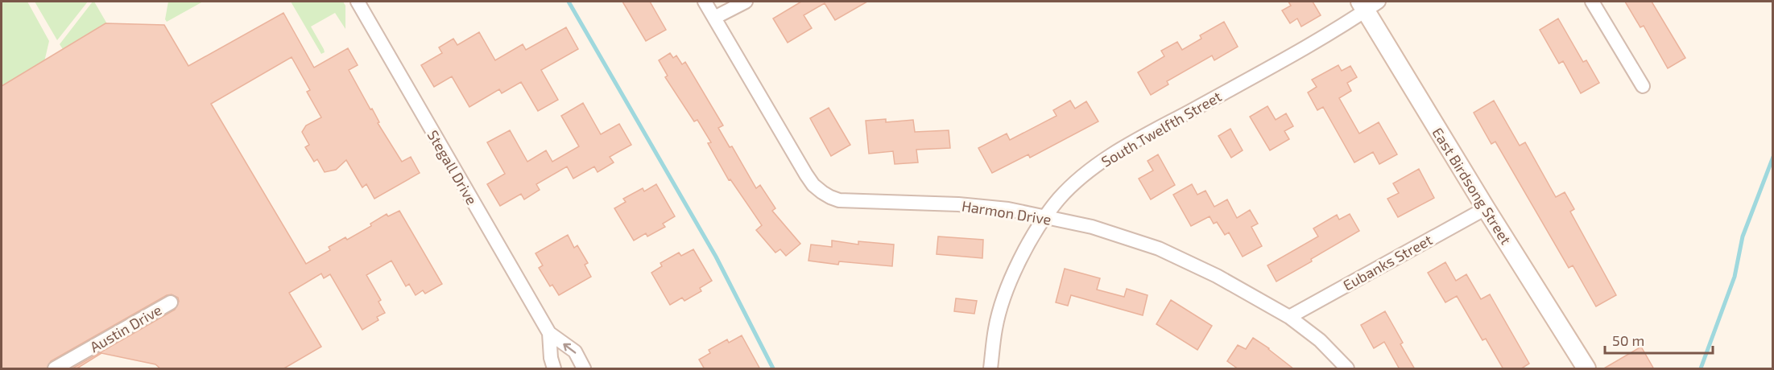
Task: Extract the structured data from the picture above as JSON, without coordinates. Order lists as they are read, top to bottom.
{
  "streets": {
    "street": [
      "South Twelfth Street",
      "Stegall Drive",
      "East Birdsong Street",
      "Harmon Drive",
      "Eubanks Street",
      "Austin Drive"
    ]
  },
  "crossings": [
    ["South Twelfth Street", "East Birdsong Street"],
    ["South Twelfth Street", "Harmon Drive"],
    ["East Birdsong Street", "Eubanks Street"],
    ["Harmon Drive", "Eubanks Street"]
  ],
  "scale_bar": "50 m"
}
